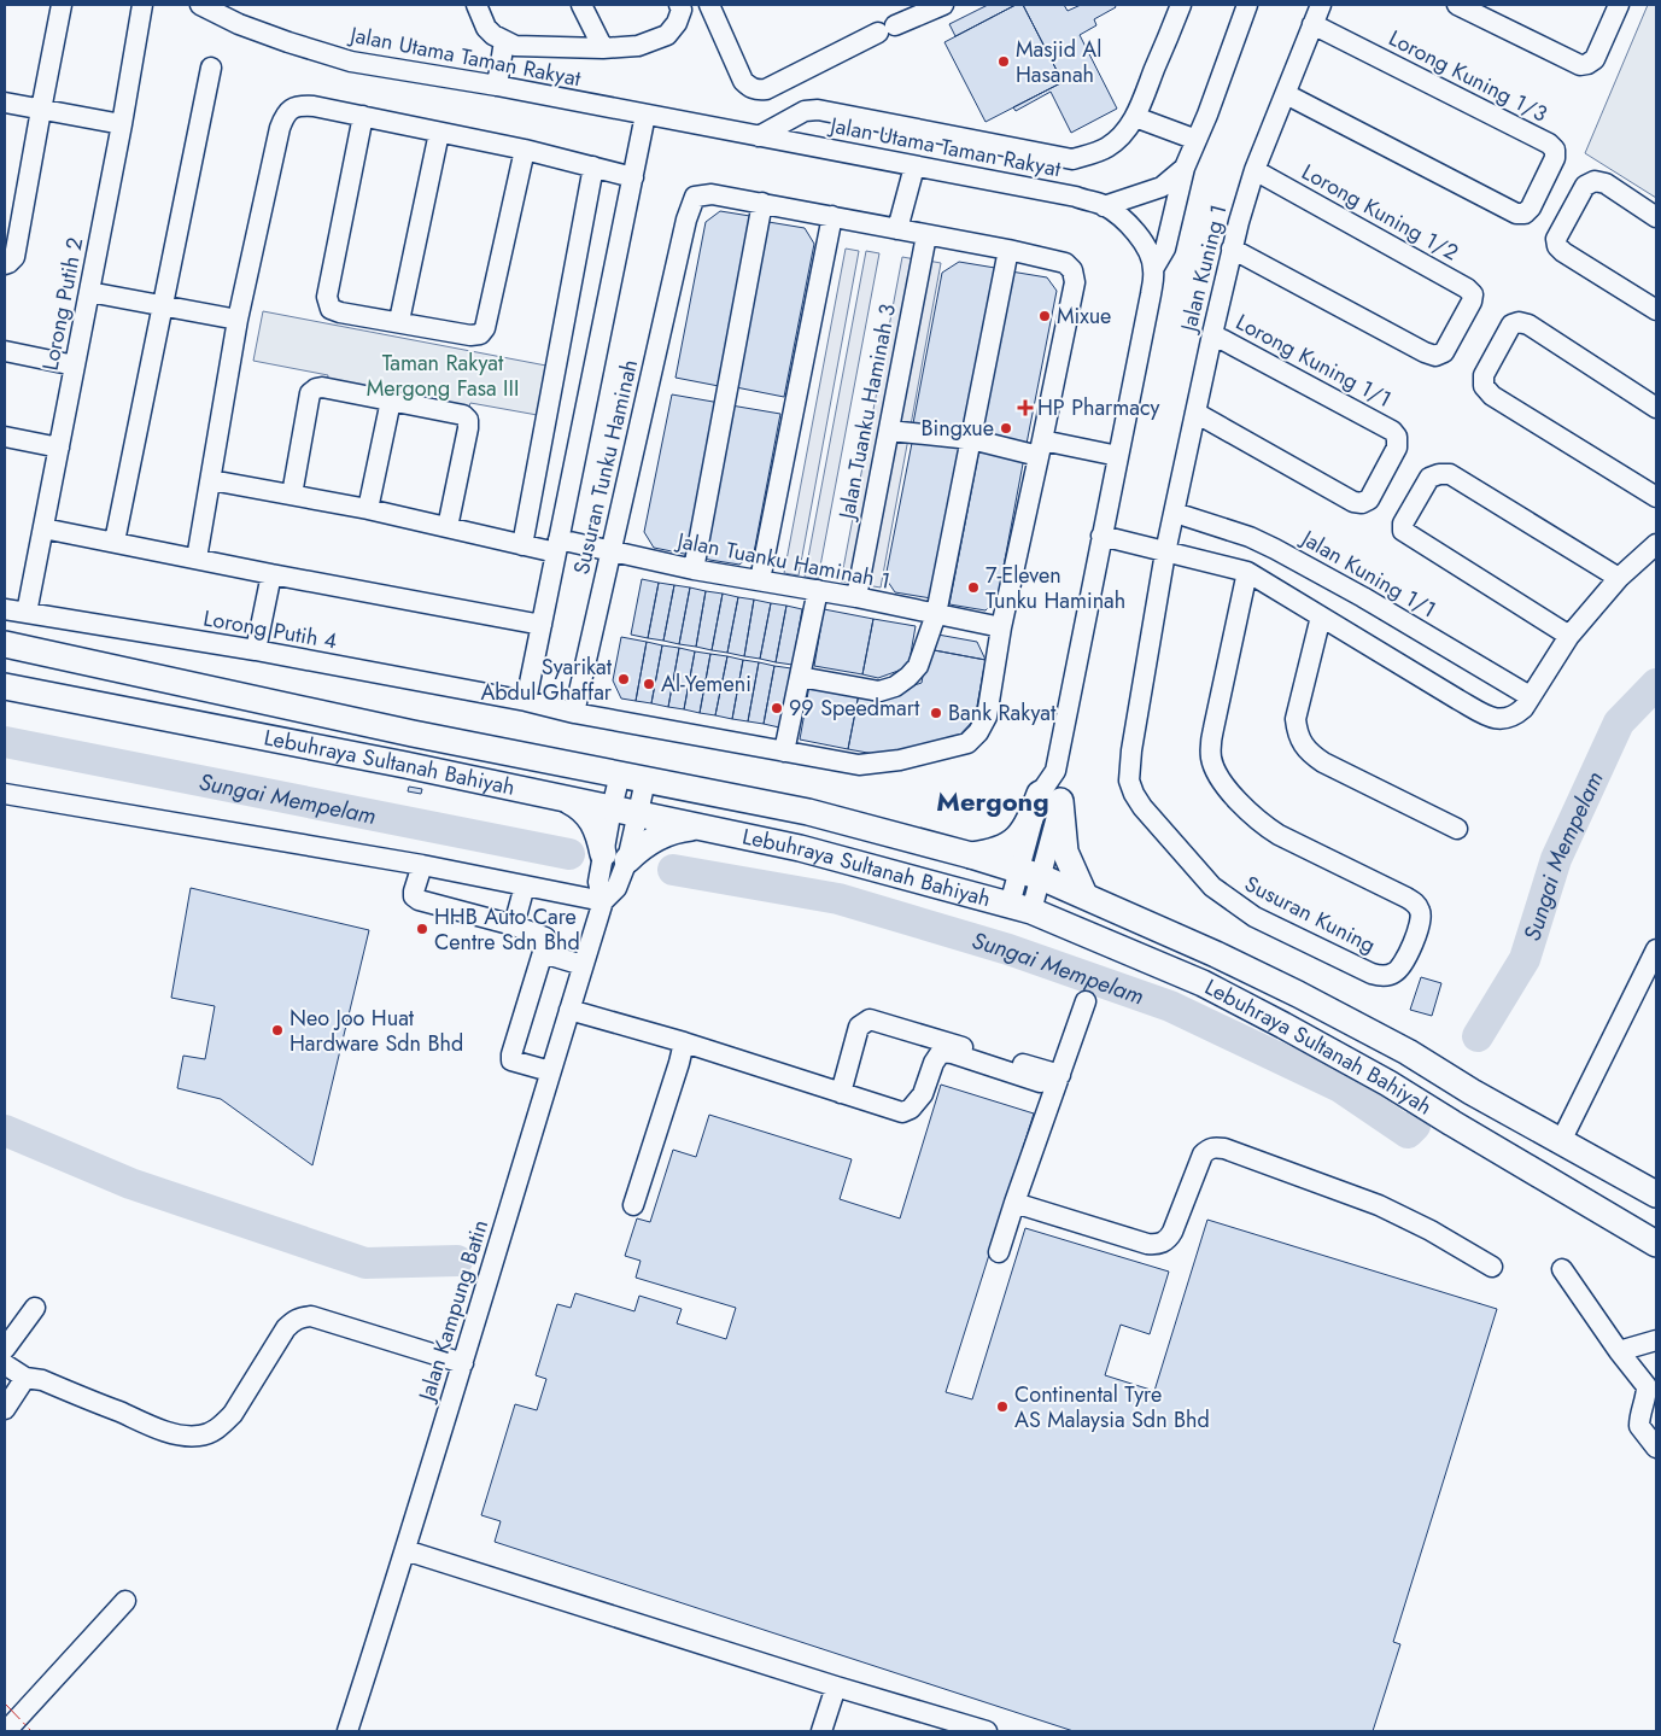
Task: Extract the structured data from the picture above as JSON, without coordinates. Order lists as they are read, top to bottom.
{
  "streets": {
    "main road": ["Lebuhraya Sultanah Bahiyah"],
    "street": [
      "Jalan Utama Taman Rakyat",
      "Lorong Kuning 1/3",
      "Lorong Kuning 1/2",
      "Jalan Kuning 1",
      "Lorong Putih 2",
      "Lorong Kuning 1/1",
      "Jalan Tuanku Haminah 3",
      "Susuran Tunku Haminah",
      "Jalan Tuanku Haminah 1",
      "Jalan Kuning 1/1",
      "Lorong Putih 4",
      "Susuran Kuning",
      "Jalan Kampung Batin"
    ]
  },
  "crossings": [
    ["Jalan Utama Taman Rakyat", "Lebuhraya Sultanah Bahiyah"],
    ["Lorong Kuning 1/3", "Jalan Kuning 1"],
    ["Lorong Kuning 1/2", "Jalan Kuning 1"],
    ["Jalan Kuning 1", "Lorong Kuning 1/1"],
    ["Jalan Kuning 1", "Jalan Kuning 1/1"],
    ["Jalan Kuning 1", "Susuran Kuning"],
    ["Lorong Putih 2", "Lorong Putih 4"],
    ["Jalan Tuanku Haminah 3", "Susuran Tunku Haminah"],
    ["Jalan Tuanku Haminah 3", "Jalan Tuanku Haminah 1"],
    ["Susuran Tunku Haminah", "Jalan Tuanku Haminah 1"],
    ["Susuran Tunku Haminah", "Lorong Putih 4"],
    ["Lebuhraya Sultanah Bahiyah", "Jalan Kampung Batin"]
  ],
  "districts": ["Mergong"],
  "water": ["Sungai Mempelam"],
  "parks": ["Taman Rakyat Mergong Fasa III"],
  "places": {
    "other": [
      "Masjid Al Hasanah",
      "Mixue",
      "Bingxue",
      "7-Eleven Tunku Haminah",
      "Syarikat Abdul Ghaffar",
      "Al-Yemeni",
      "99 Speedmart",
      "Bank Rakyat",
      "HHB Auto Care Centre Sdn Bhd",
      "Neo Joo Huat Hardware Sdn Bhd",
      "Continental Tyre AS Malaysia Sdn Bhd"
    ],
    "health": ["HP Pharmacy"]
  }
}
